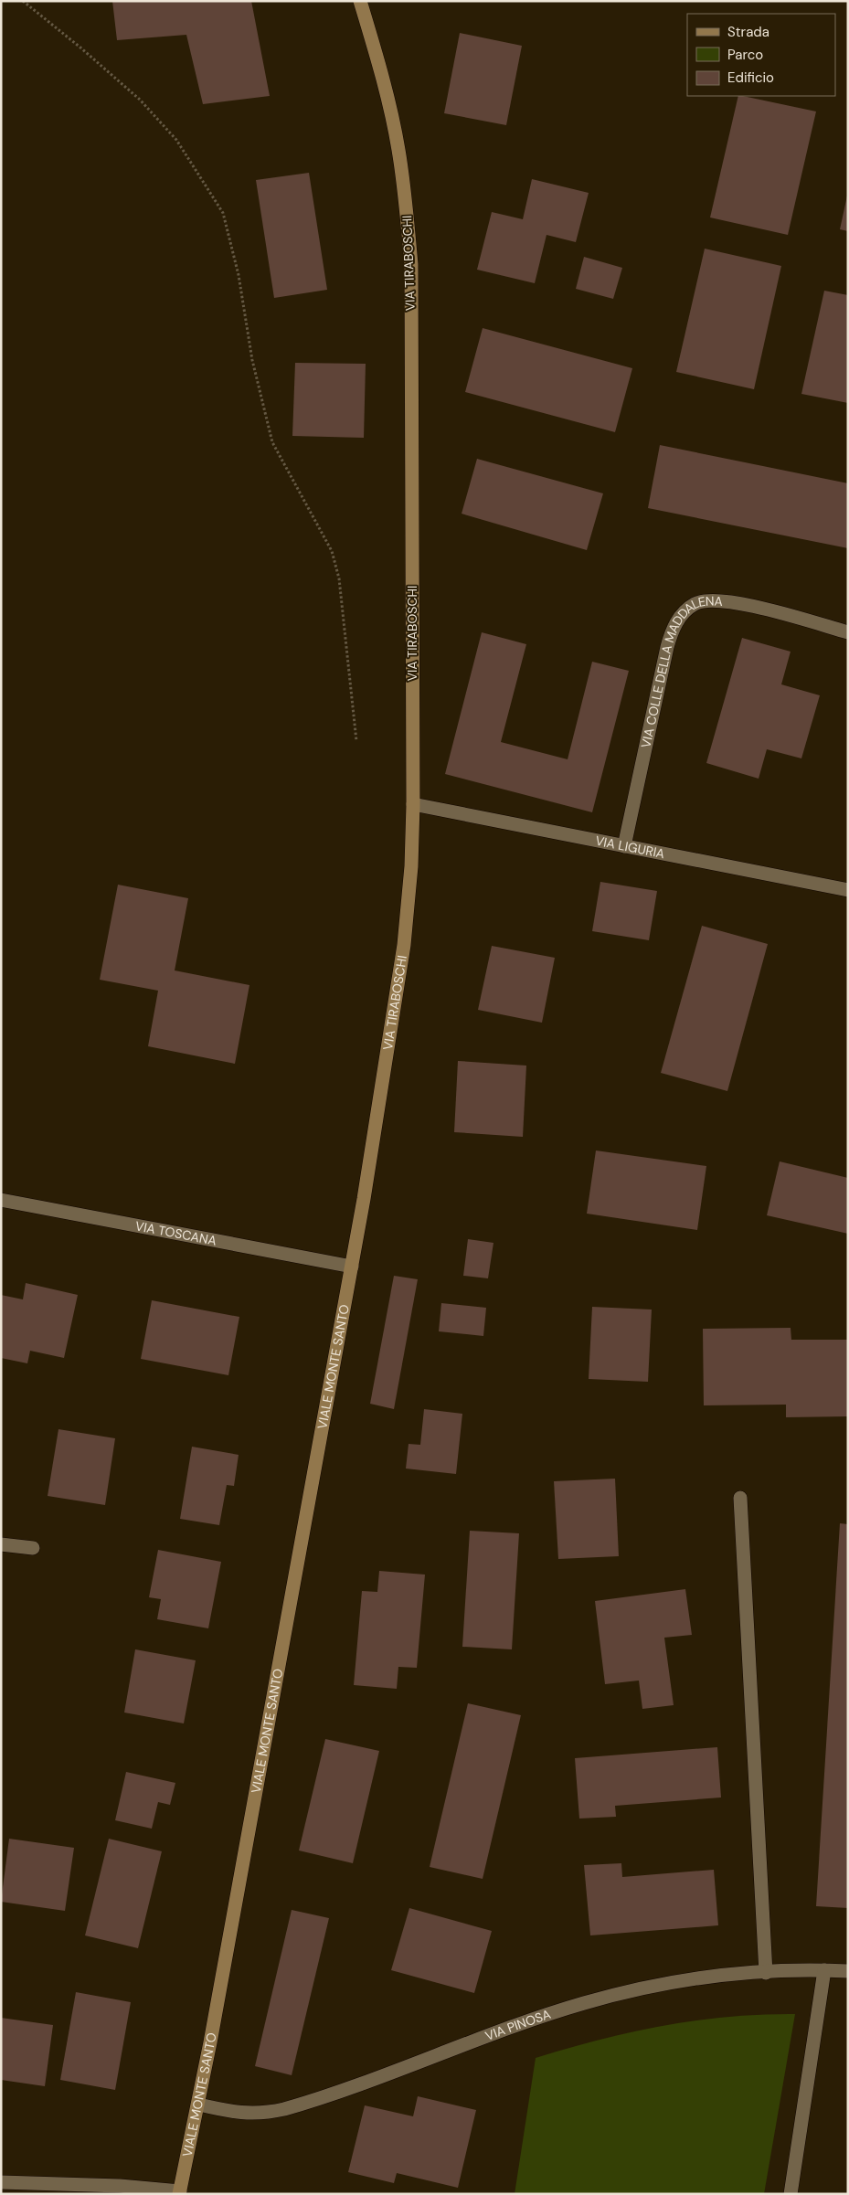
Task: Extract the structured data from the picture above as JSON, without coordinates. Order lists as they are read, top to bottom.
{
  "streets": {
    "street": [
      "VIA TIRABOSCHI",
      "VIA COLLE DELLA MADDALENA",
      "VIA LIGURIA",
      "VIA TOSCANA",
      "VIALE MONTE SANTO",
      "VIA PINOSA"
    ]
  },
  "crossings": [
    ["VIA TIRABOSCHI", "VIA LIGURIA"],
    ["VIA TIRABOSCHI", "VIA TOSCANA"],
    ["VIA TIRABOSCHI", "VIALE MONTE SANTO"],
    ["VIA COLLE DELLA MADDALENA", "VIA LIGURIA"],
    ["VIA TOSCANA", "VIALE MONTE SANTO"],
    ["VIALE MONTE SANTO", "VIA PINOSA"]
  ],
  "legend": ["Strada", "Parco", "Edificio"]
}
